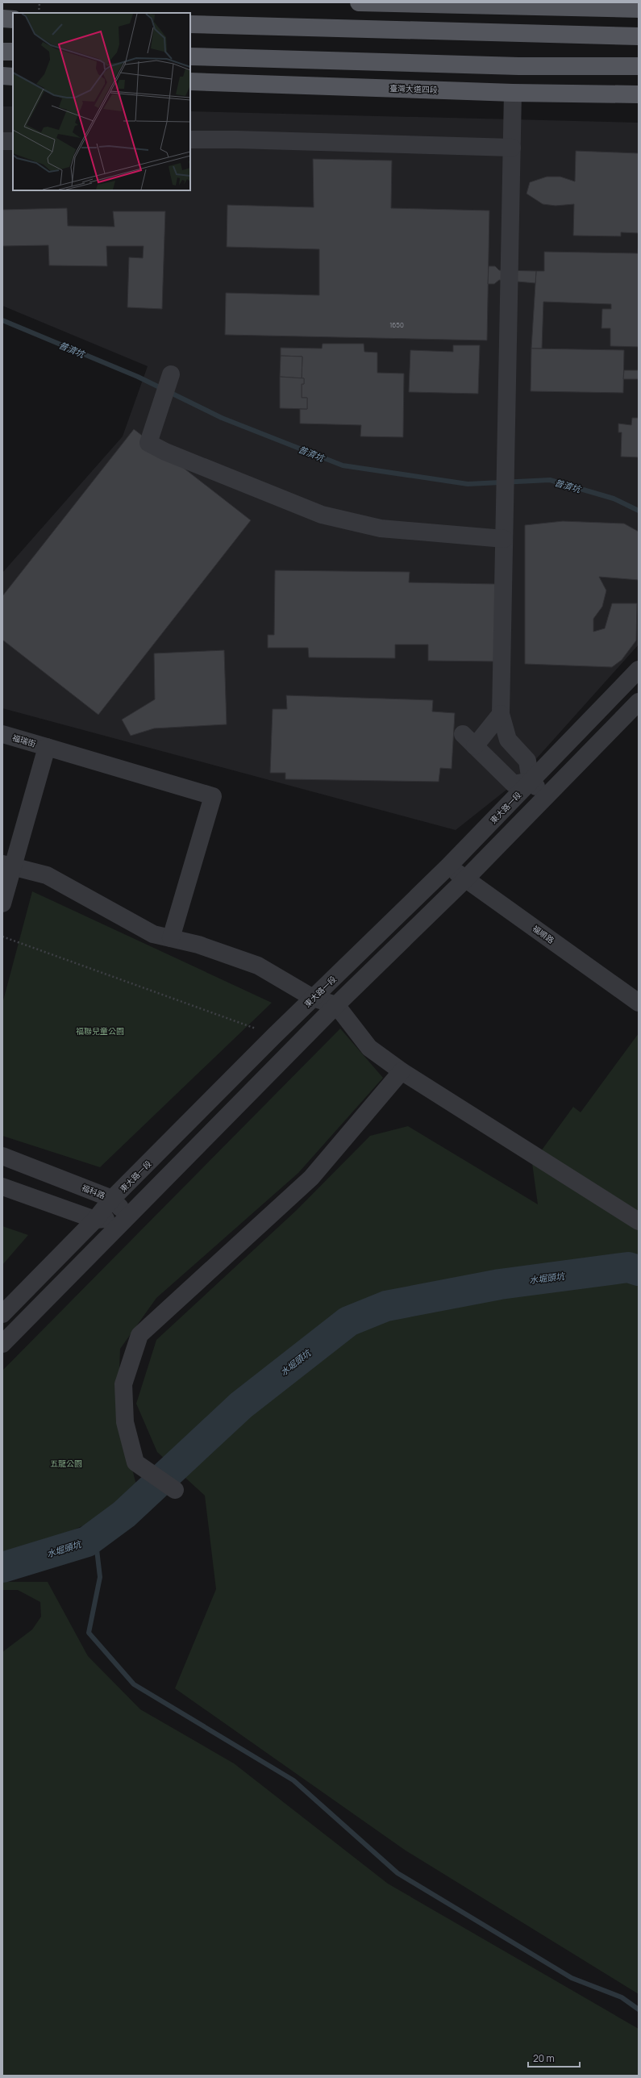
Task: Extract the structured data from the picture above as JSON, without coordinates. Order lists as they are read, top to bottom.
{
  "streets": {
    "main road": ["臺灣大道四段"],
    "street": [
      "福瑞街",
      "東大路一段",
      "福順路",
      "福科路"
    ]
  },
  "crossings": [
    ["東大路一段", "福順路"],
    ["東大路一段", "福科路"]
  ],
  "water": ["普濟坑", "水堀頭坑"],
  "parks": ["福聯兒童公園", "五龍公園"],
  "house_numbers": ["1650"],
  "scale_bar": "20 m"
}
